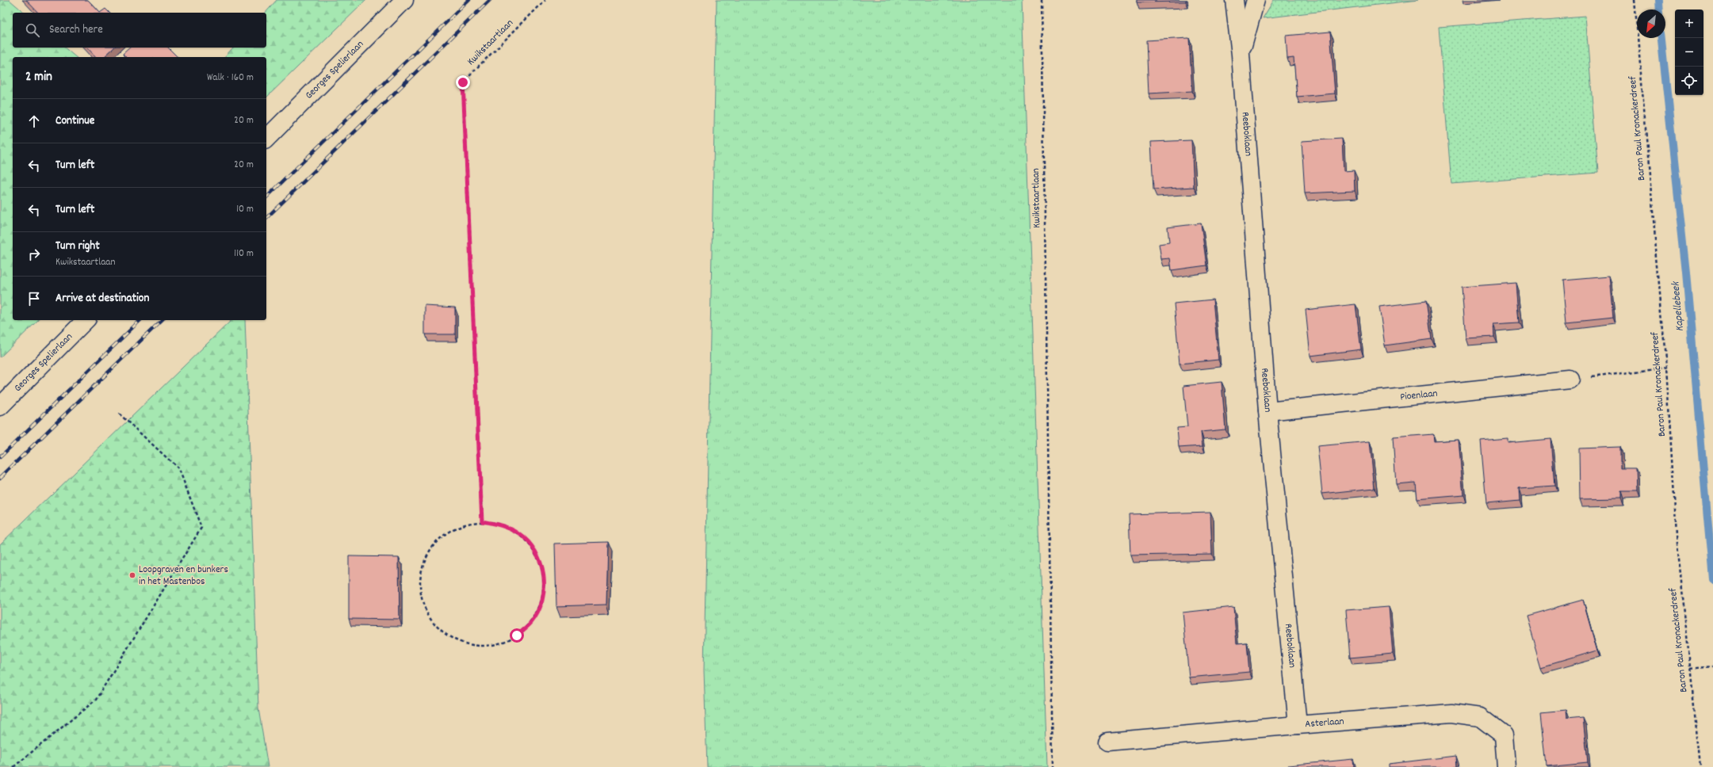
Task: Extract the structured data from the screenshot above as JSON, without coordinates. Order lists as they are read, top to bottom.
{
  "streets": {
    "street": [
      "Georges Spelierlaan",
      "Reeboklaan",
      "Pioenlaan",
      "Asterlaan"
    ],
    "path": ["Kwikstaartlaan", "Baron Paul Kronackerdreef"]
  },
  "crossings": [
    ["Reeboklaan", "Pioenlaan"],
    ["Reeboklaan", "Asterlaan"]
  ],
  "water": ["Kapellebeek"],
  "places": ["Loopgraven en bunkers in het Mastenbos"],
  "north": "bottom left",
  "page": {
    "map_buttons": ["+", "−"],
    "search": "Search here",
    "heading": ["2 min", "Walk · 160 m"],
    "list": [
      ["Continue", "20 m"],
      ["Turn left", "20 m"],
      ["Turn left", "10 m"],
      ["Turn right", "Kwikstaartlaan", "110 m"],
      "Arrive at destination"
    ]
  }
}
